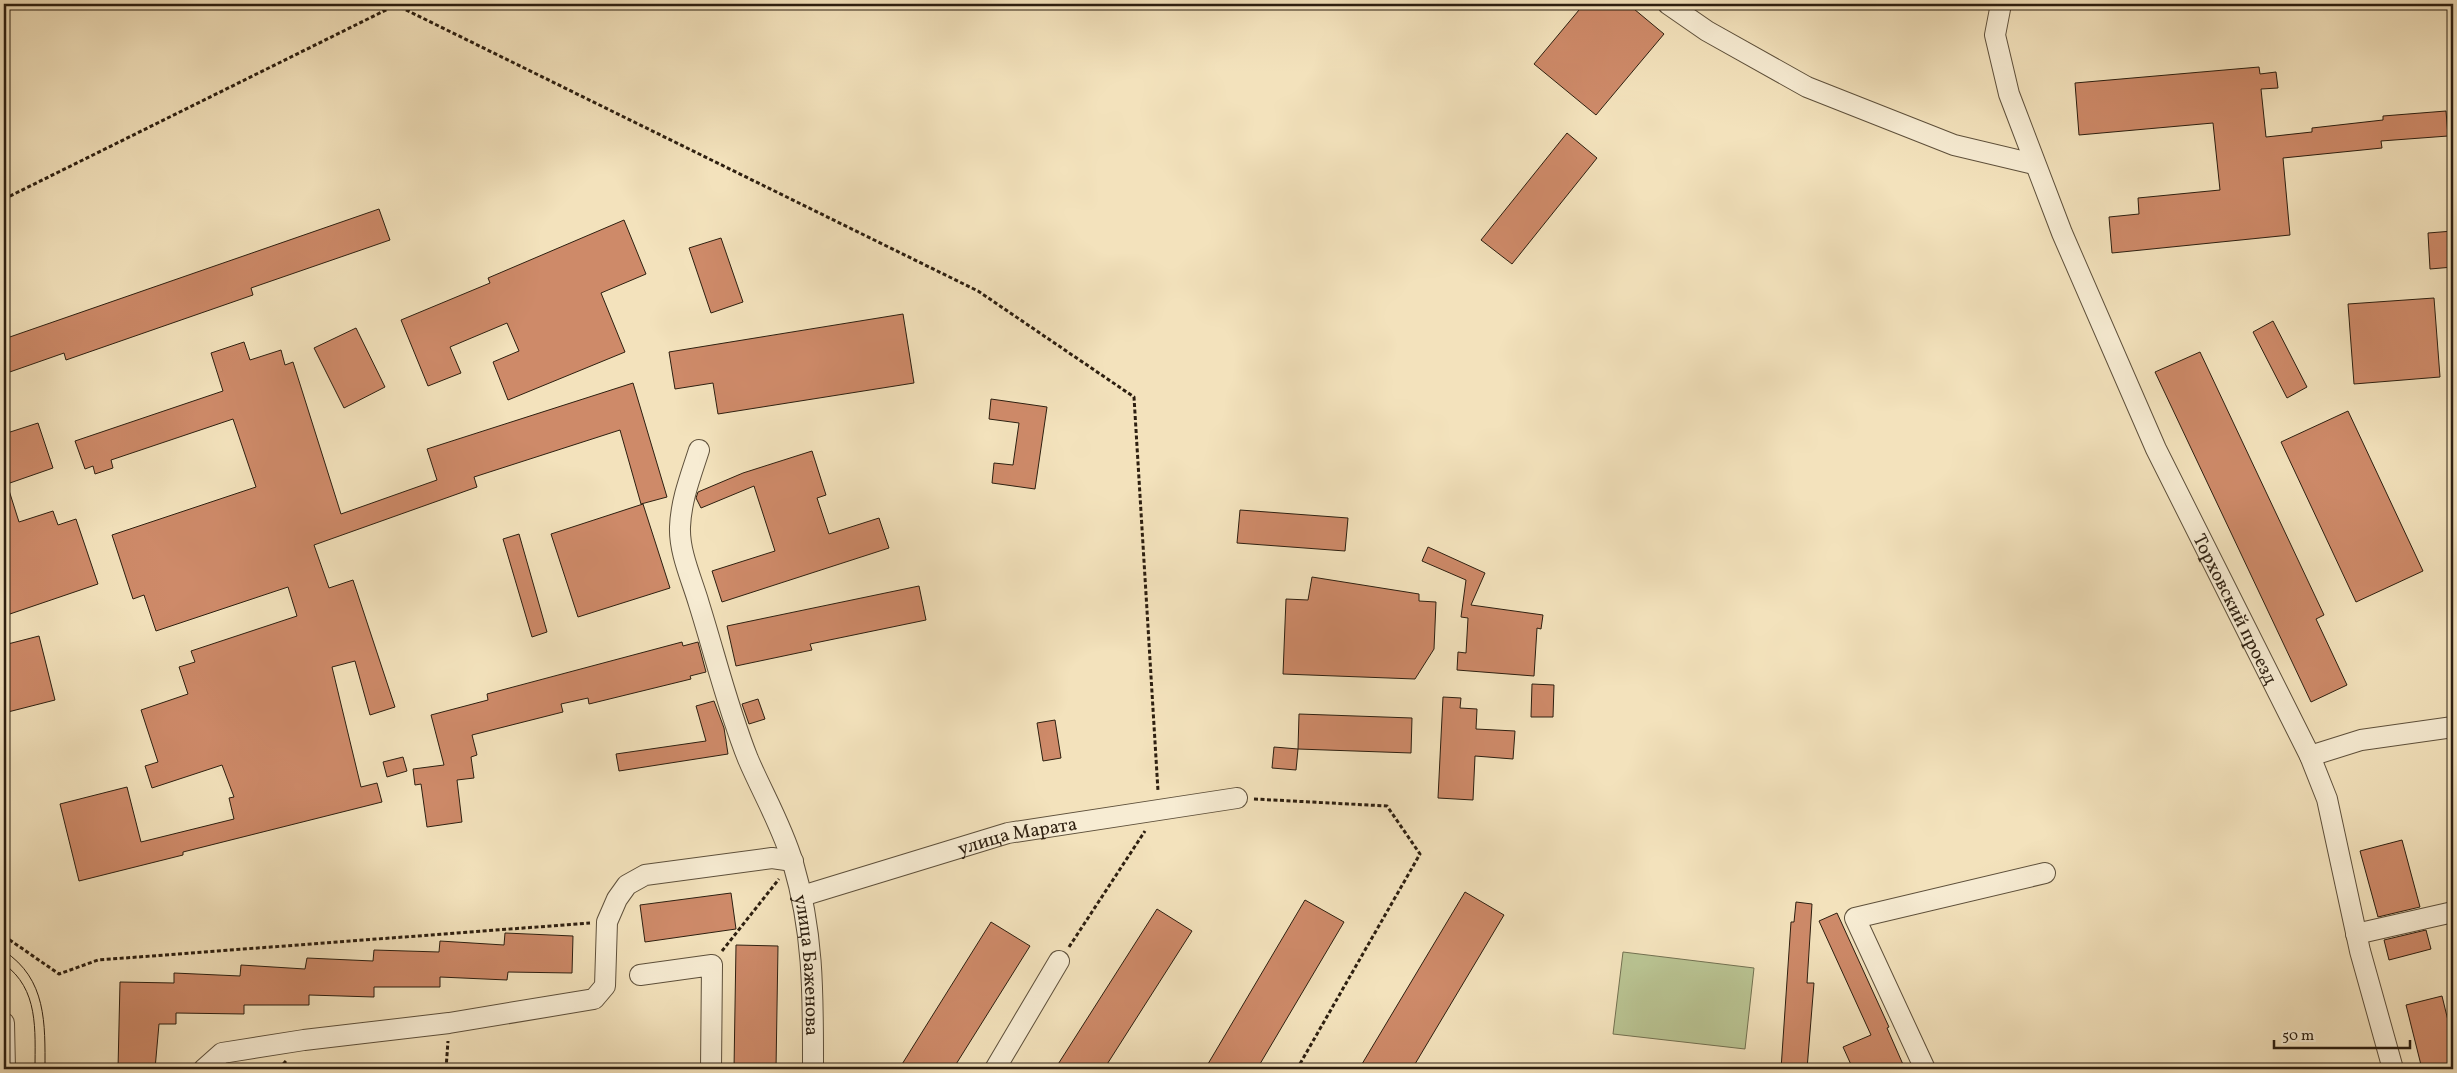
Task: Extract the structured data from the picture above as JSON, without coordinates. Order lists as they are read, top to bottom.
{
  "streets": {
    "street": ["Торховский проезд", "улица Марата", "улица Баженова"]
  },
  "crossings": [
    ["улица Марата", "улица Баженова"]
  ],
  "scale_bar": "50 m"
}
